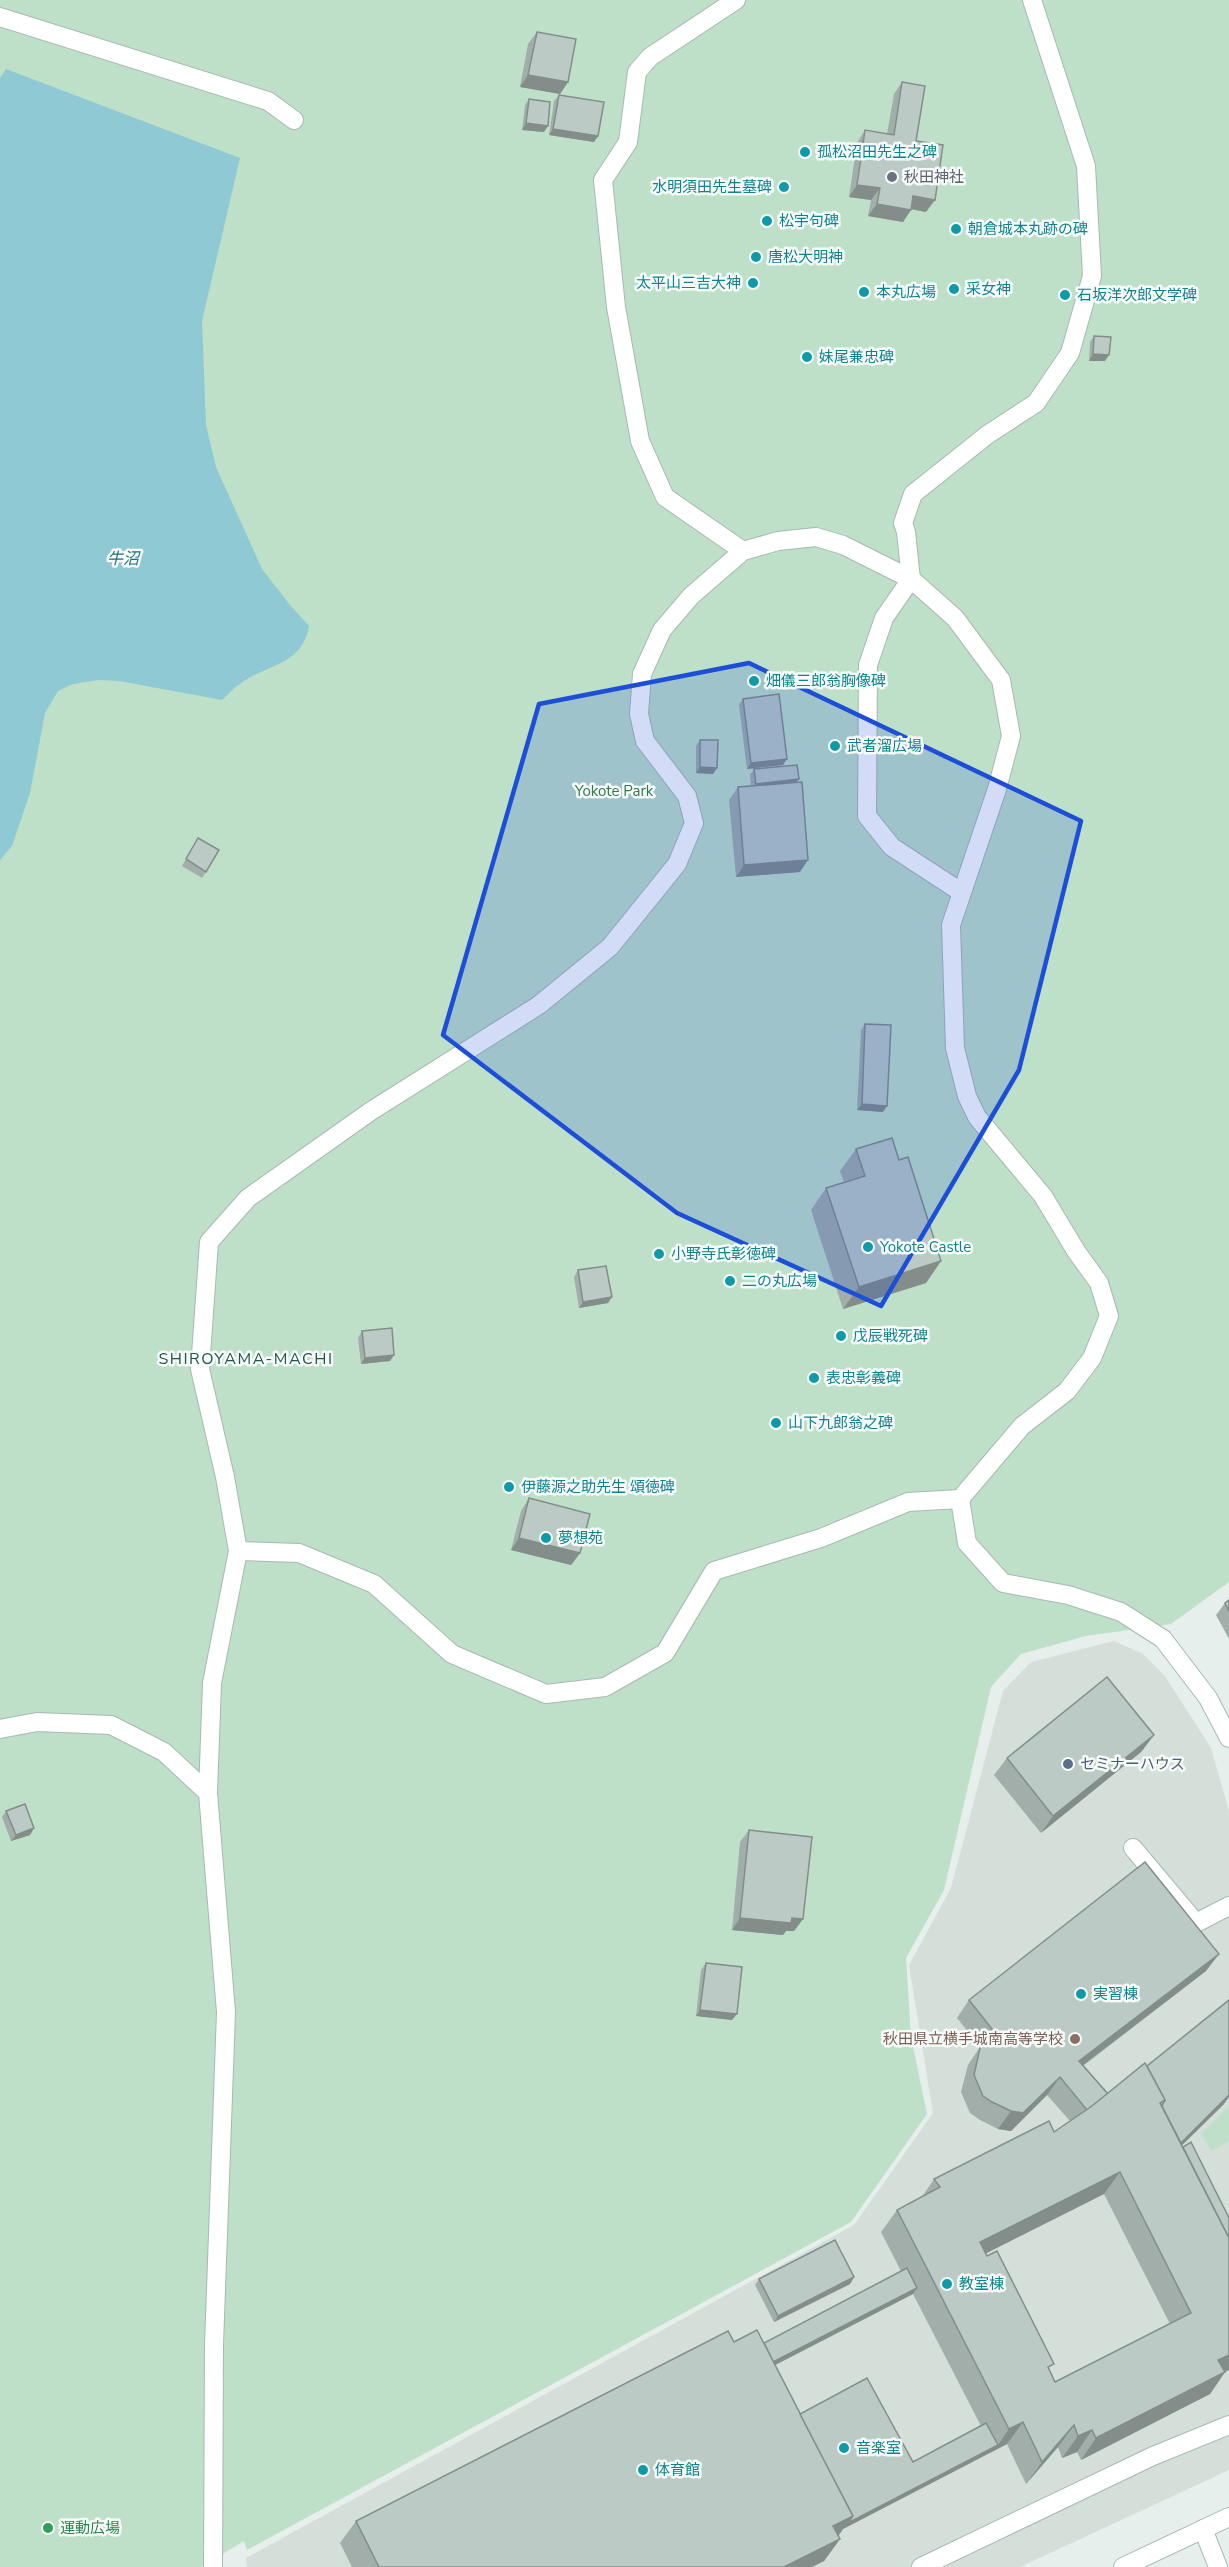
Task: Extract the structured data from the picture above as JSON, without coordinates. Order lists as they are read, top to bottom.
{
  "districts": ["SHIROYAMA-MACHI"],
  "water": ["牛沼"],
  "parks": ["Yokote Park"],
  "places": [
    "孤松沼田先生之碑",
    "秋田神社",
    "水明須田先生墓碑",
    "松宇句碑",
    "朝倉城本丸跡の碑",
    "唐松大明神",
    "太平山三吉大神",
    "采女神",
    "本丸広場",
    "石坂洋次郎文学碑",
    "妹尾兼忠碑",
    "畑儀三郎翁胸像碑",
    "武者溜広場",
    "Yokote Castle",
    "小野寺氏彰徳碑",
    "二の丸広場",
    "戊辰戦死碑",
    "表忠彰義碑",
    "山下九郎翁之碑",
    "伊藤源之助先生 頌徳碑",
    "夢想苑",
    "セミナーハウス",
    "実習棟",
    "秋田県立横手城南高等学校",
    "教室棟",
    "音楽室",
    "体育館",
    "運動広場"
  ]
}
